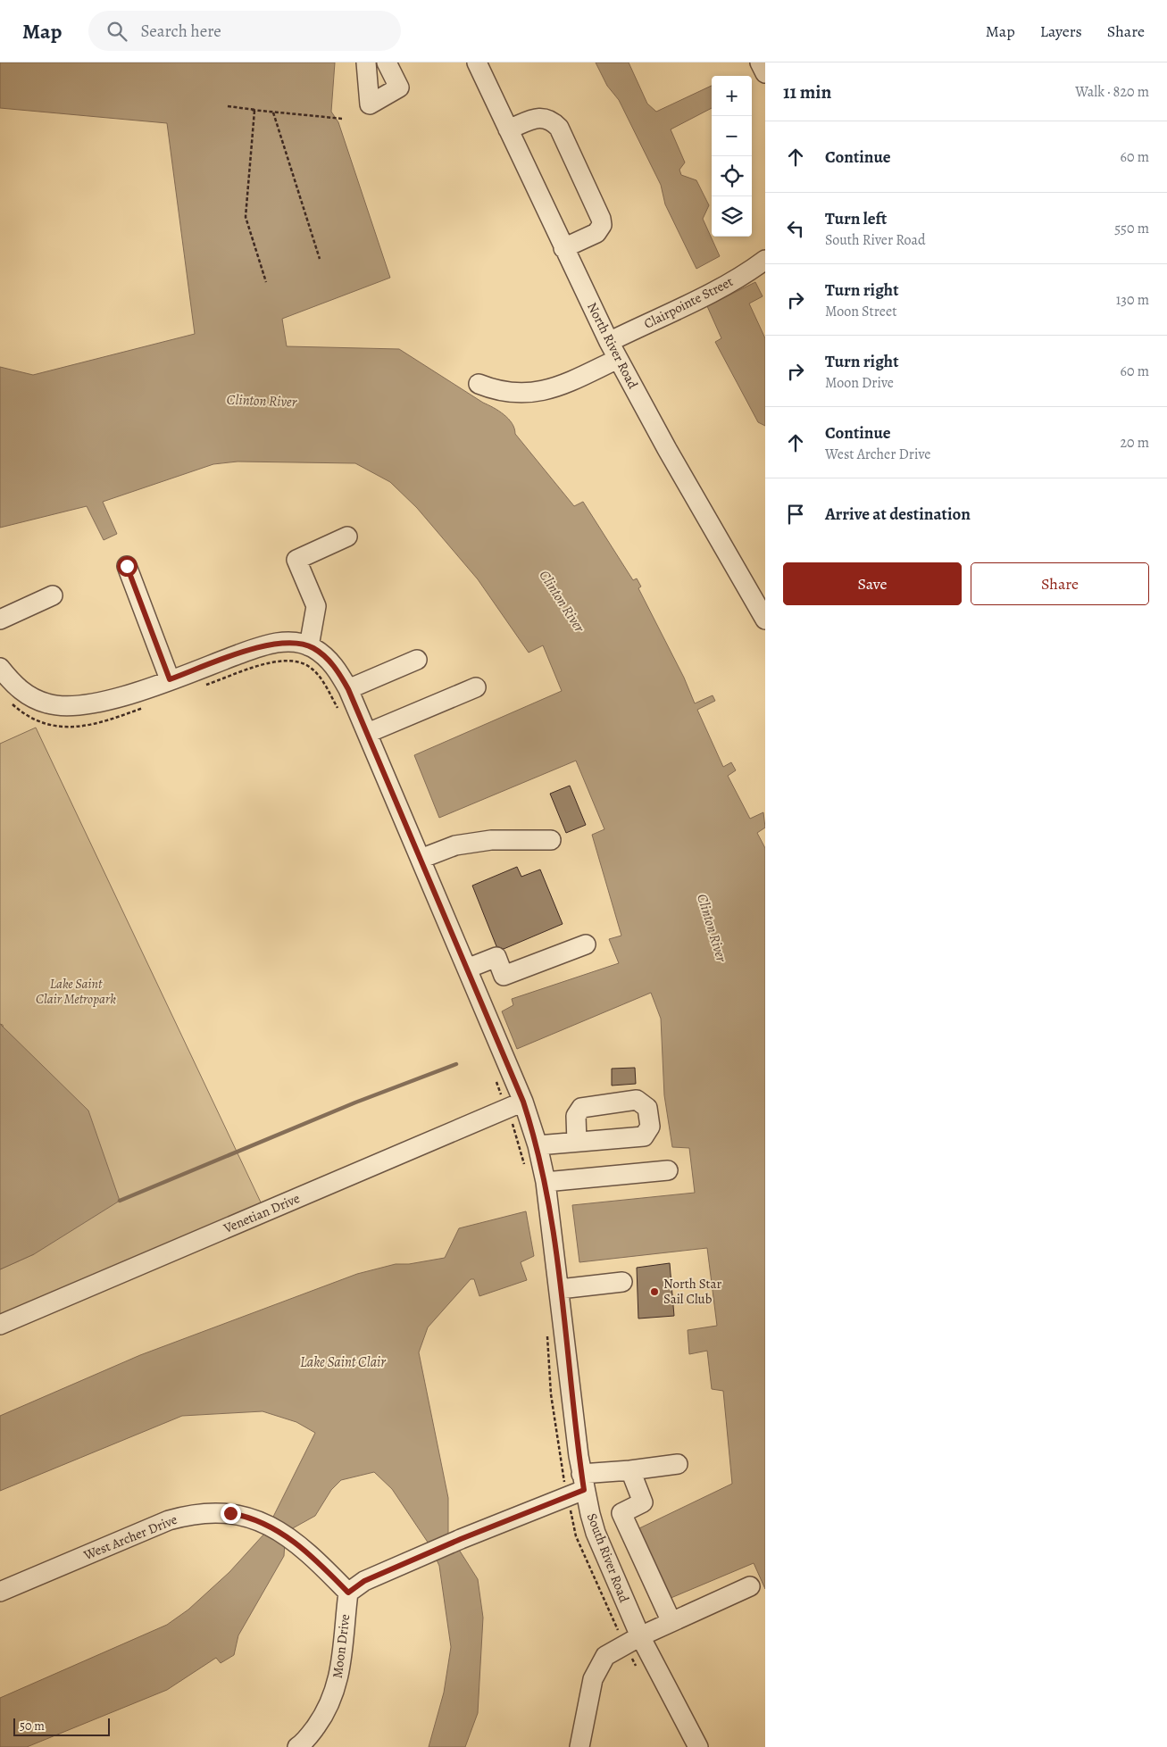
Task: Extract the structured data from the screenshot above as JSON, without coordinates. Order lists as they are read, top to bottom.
{
  "streets": {
    "street": [
      "Clairpointe Street",
      "North River Road",
      "Venetian Drive",
      "West Archer Drive",
      "South River Road",
      "Moon Drive"
    ]
  },
  "crossings": [
    ["Clairpointe Street", "North River Road"],
    ["Venetian Drive", "South River Road"],
    ["West Archer Drive", "Moon Drive"]
  ],
  "water": ["Clinton River", "Lake Saint Clair"],
  "parks": ["Lake Saint Clair Metropark"],
  "places": ["North Star Sail Club"],
  "scale_bar": "50 m",
  "page": {
    "header": "Map",
    "search": "Search here",
    "nav": ["Map", "Layers", "Share"],
    "heading": ["11 min", "Walk · 820 m"],
    "map_buttons": ["+", "−"],
    "list": [
      ["Continue", "60 m"],
      ["Turn left", "South River Road", "550 m"],
      ["Turn right", "Moon Street", "130 m"],
      ["Turn right", "Moon Drive", "60 m"],
      ["Continue", "West Archer Drive", "20 m"],
      "Arrive at destination"
    ],
    "buttons": ["Save", "Share"],
    "scale": "50 m"
  }
}
